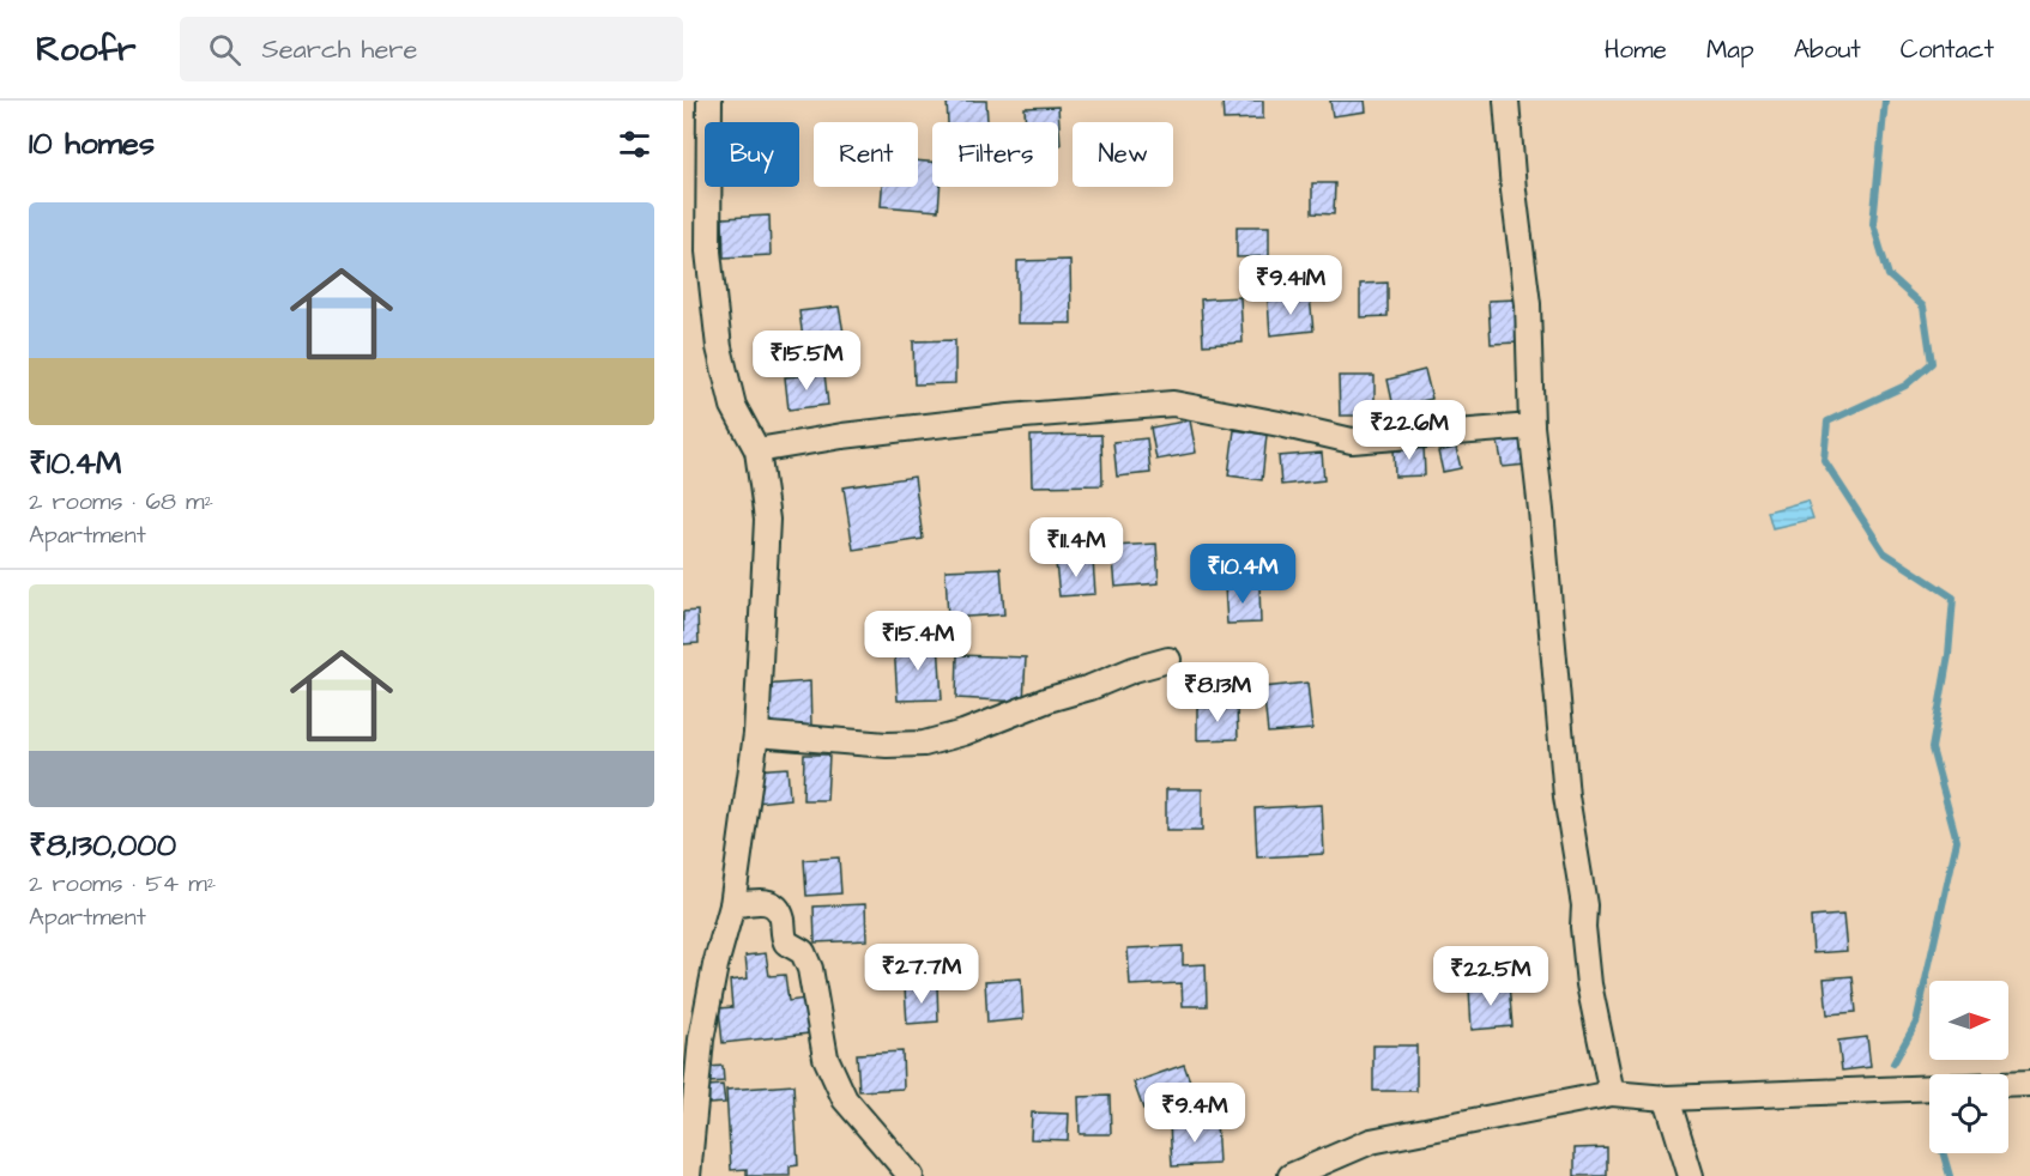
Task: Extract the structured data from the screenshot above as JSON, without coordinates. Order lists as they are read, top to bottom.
{
  "north": "right",
  "page": {
    "header": "Roofr",
    "search": "Search here",
    "nav": [
      "Home",
      "Map",
      "About",
      "Contact"
    ],
    "heading": "10 homes",
    "chip": [
      "Buy",
      "Rent",
      "Filters",
      "New"
    ],
    "list": [
      {
        "name": "₹10.4M",
        "note": "2 rooms · 68 m² · Apartment"
      },
      {
        "name": "₹8,130,000",
        "note": "2 rooms · 54 m² · Apartment"
      }
    ],
    "price": [
      "₹9.41M",
      "₹15.5M",
      "₹22.6M",
      "₹11.4M",
      "₹10.4M",
      "₹15.4M",
      "₹8.13M",
      "₹27.7M",
      "₹22.5M",
      "₹9.4M"
    ]
  }
}
